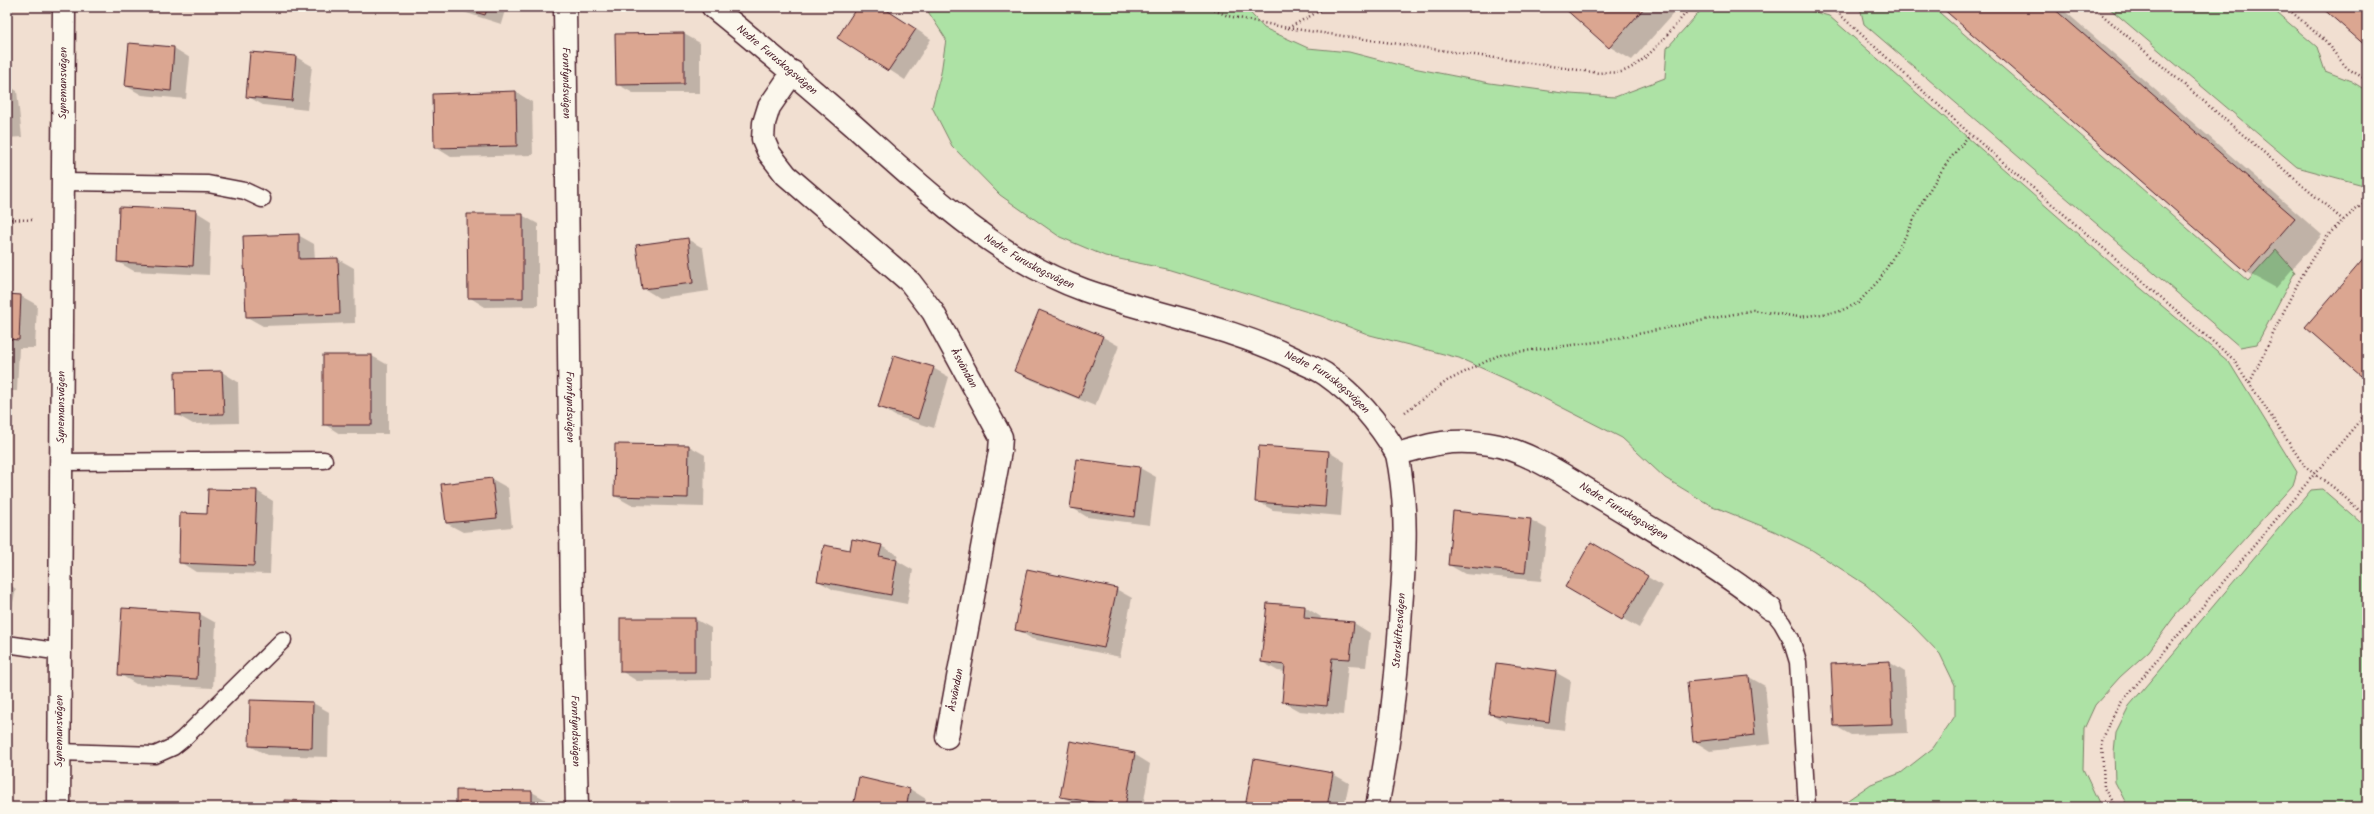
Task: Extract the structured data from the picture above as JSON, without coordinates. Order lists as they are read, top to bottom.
{
  "streets": {
    "street": [
      "Nedre Furuskogsvägen",
      "Synemansvägen",
      "Fornfyndsvägen",
      "Åsvändan",
      "Storskiftesvägen"
    ]
  },
  "crossings": [
    ["Nedre Furuskogsvägen", "Åsvändan"],
    ["Nedre Furuskogsvägen", "Storskiftesvägen"]
  ]
}
